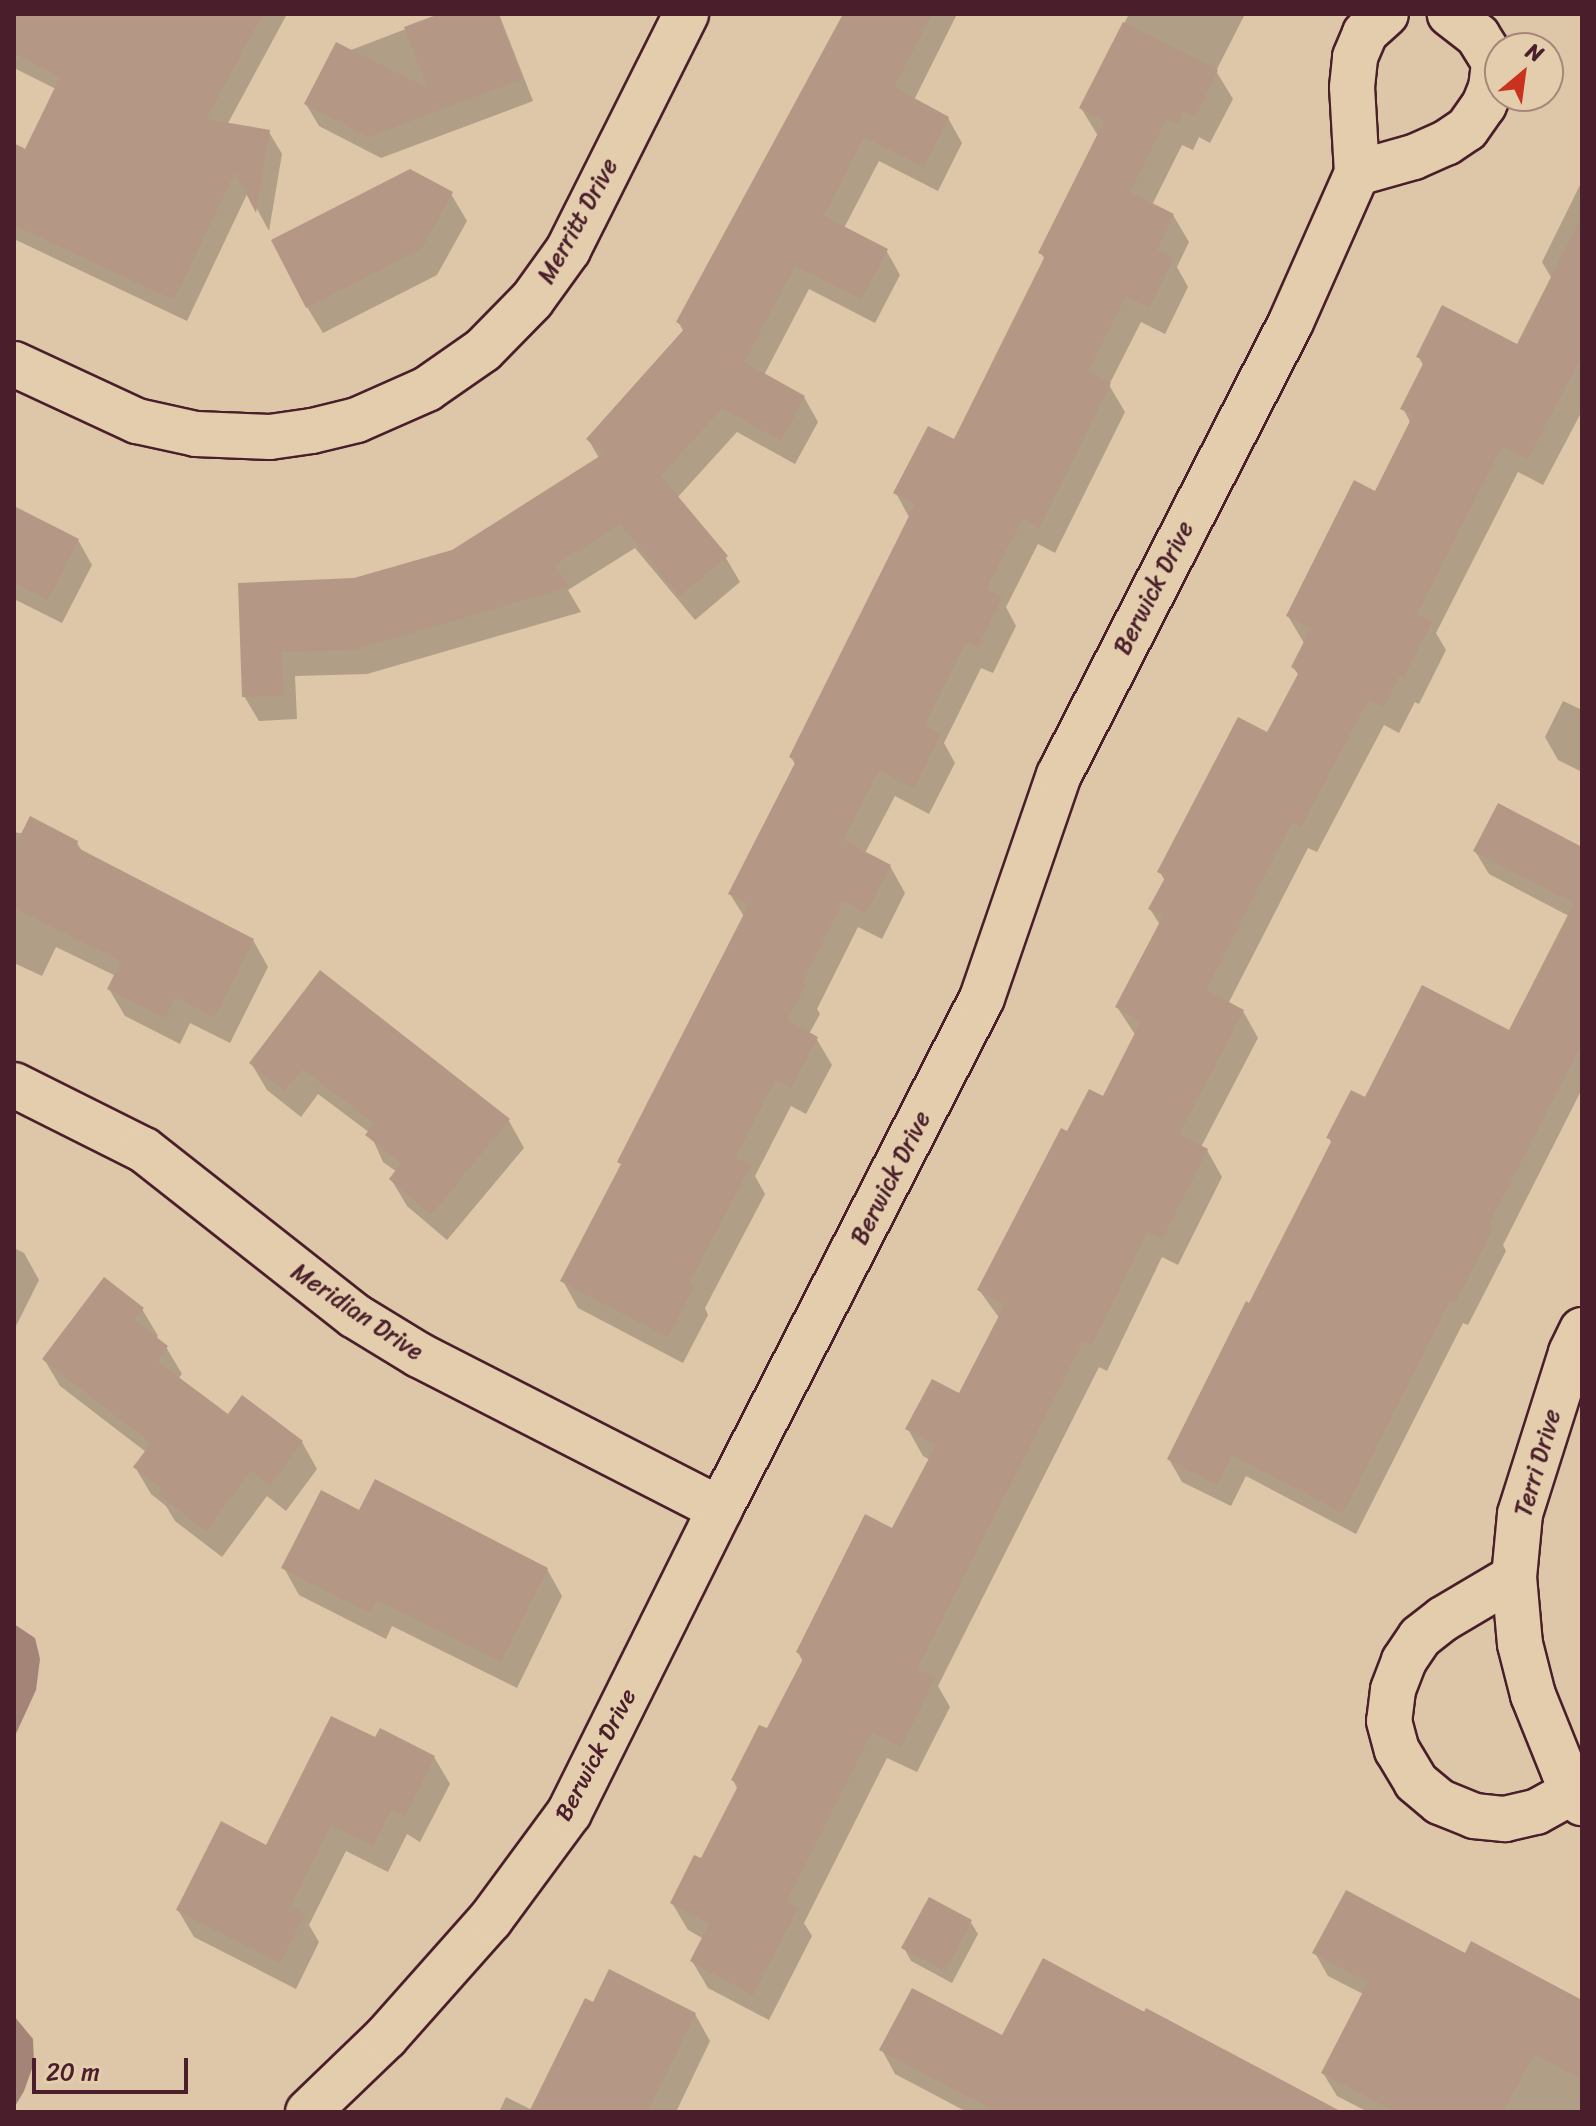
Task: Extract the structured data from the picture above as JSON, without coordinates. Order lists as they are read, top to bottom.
{
  "streets": {
    "street": [
      "Merritt Drive",
      "Berwick Drive",
      "Meridian Drive",
      "Terri Drive"
    ]
  },
  "crossings": [
    ["Berwick Drive", "Meridian Drive"]
  ],
  "scale_bar": "20 m",
  "north": "top right"
}
